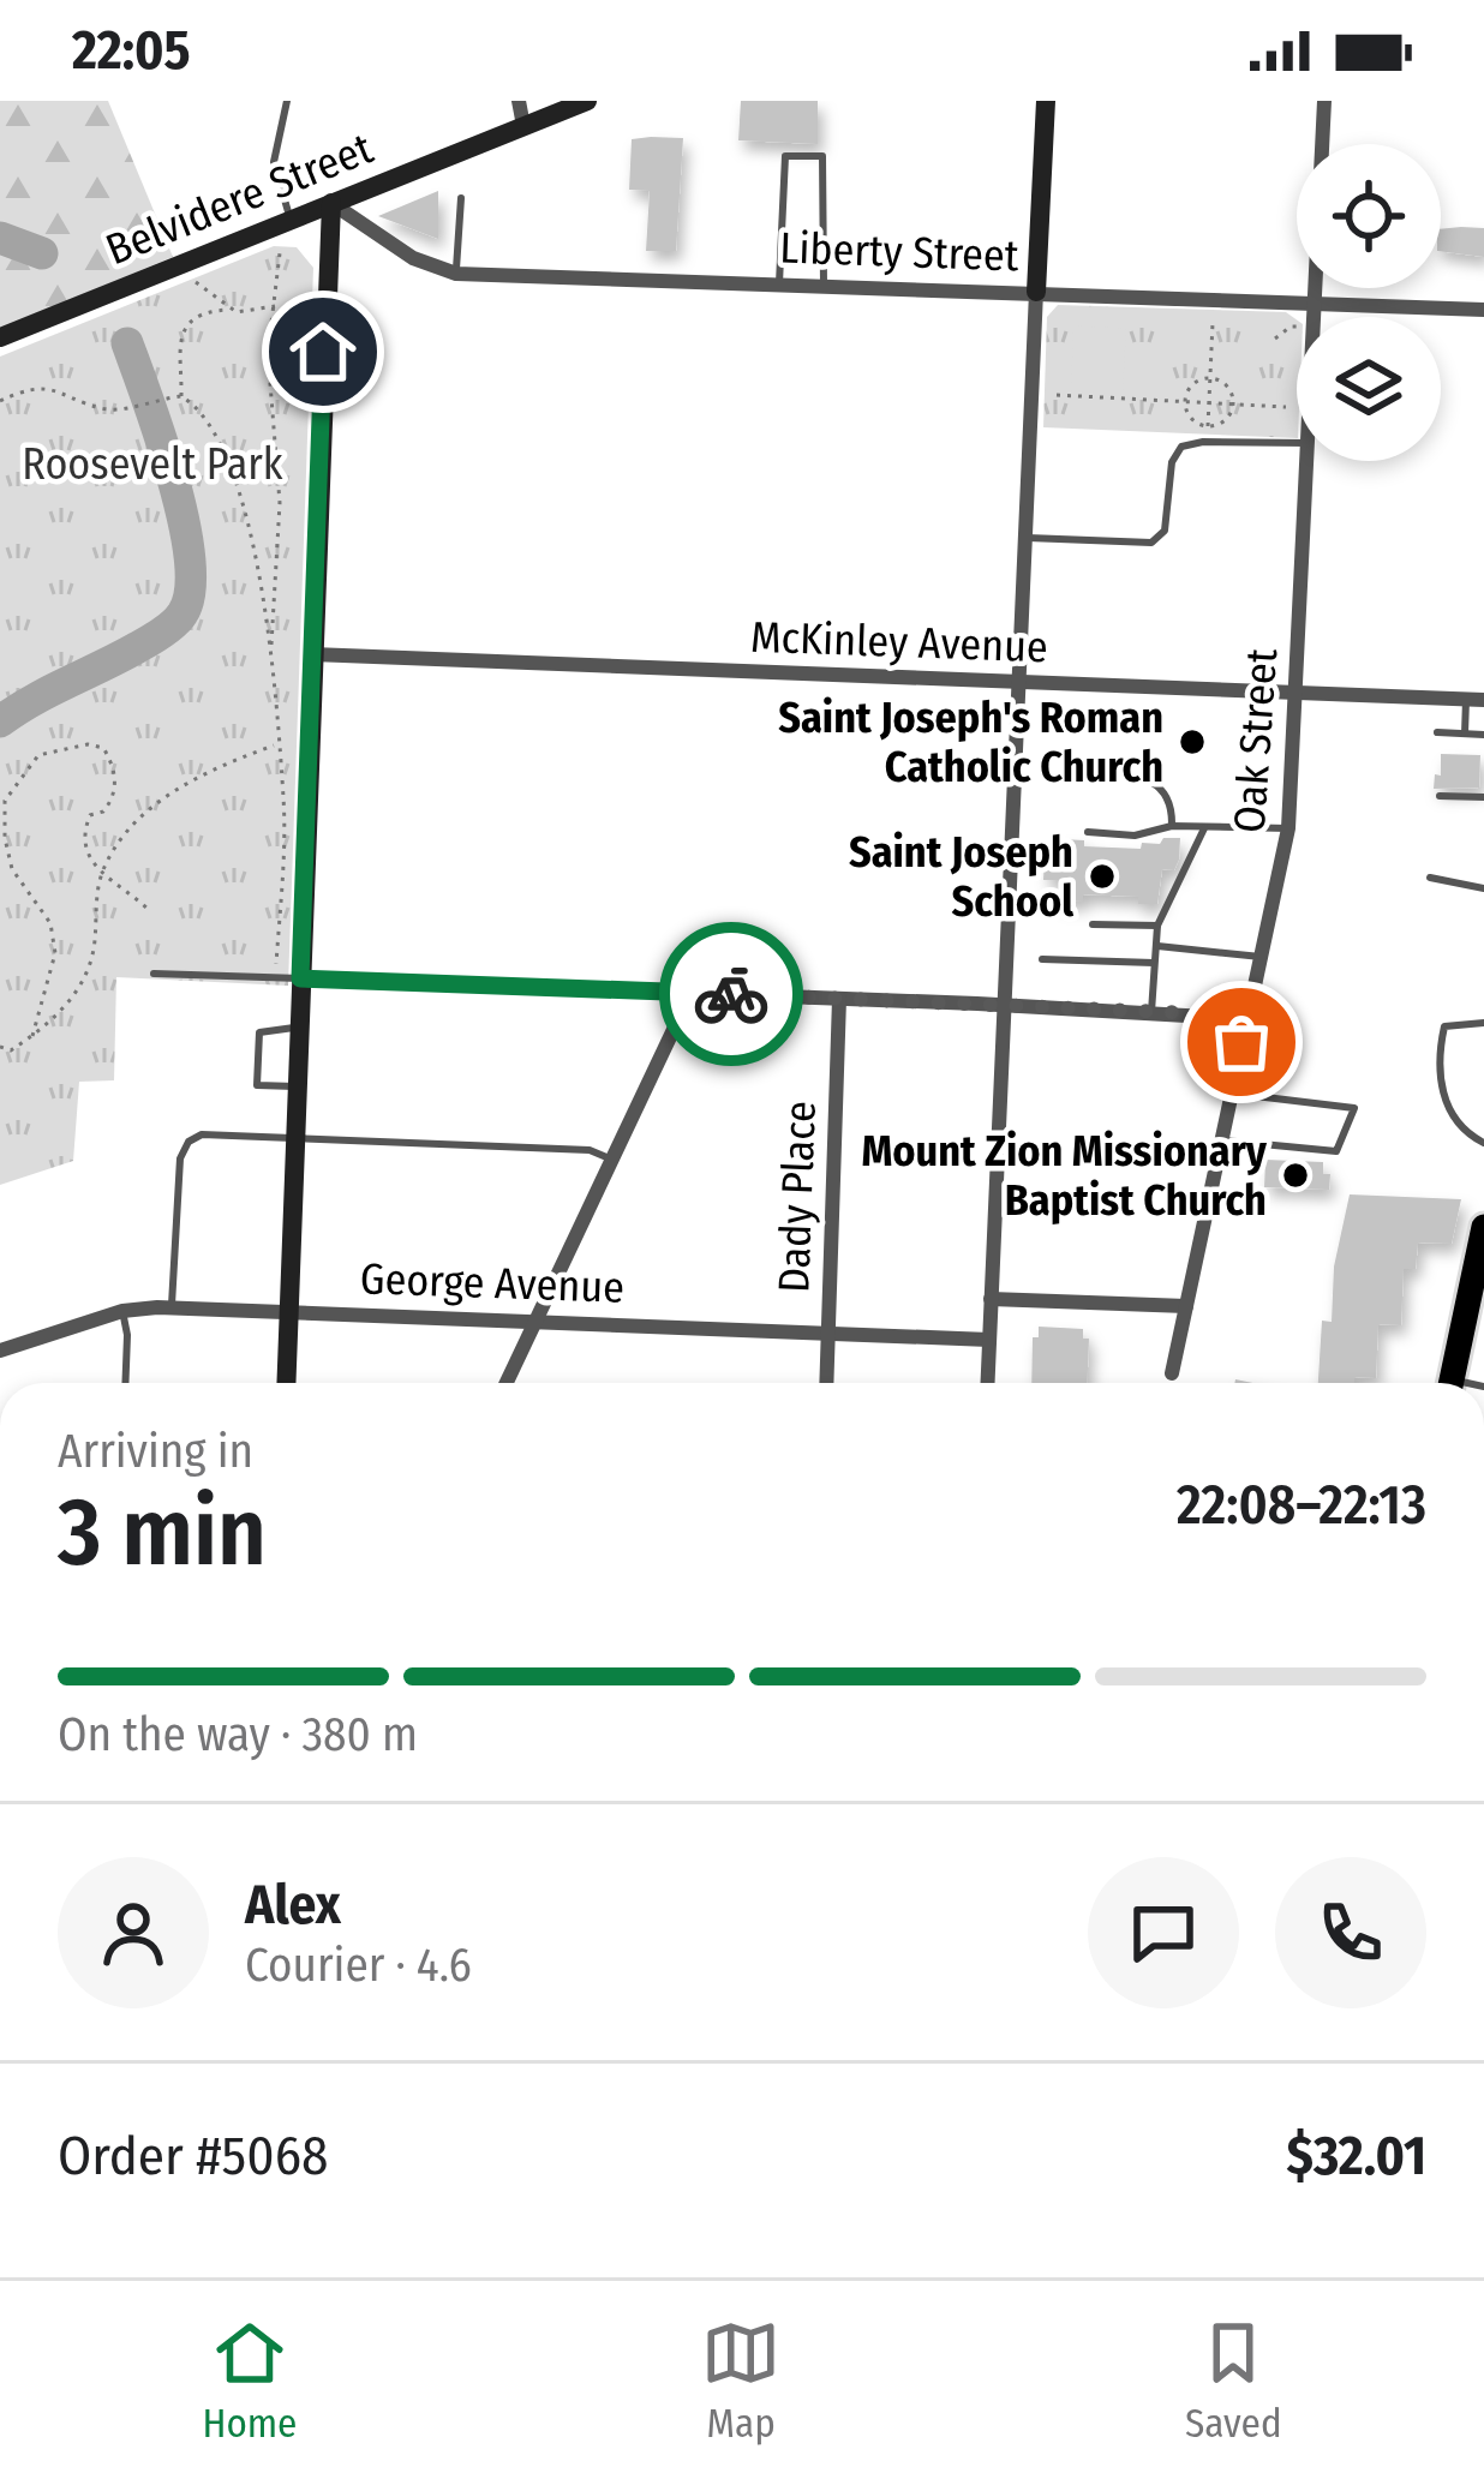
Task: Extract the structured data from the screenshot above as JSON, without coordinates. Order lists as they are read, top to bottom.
{
  "streets": {
    "street": [
      "Belvidere Street",
      "Liberty Street",
      "McKinley Avenue",
      "Oak Street",
      "Dady Place",
      "George Avenue"
    ]
  },
  "crossings": [
    ["Belvidere Street", "Liberty Street"],
    ["Liberty Street", "Oak Street"],
    ["McKinley Avenue", "Oak Street"],
    ["Dady Place", "George Avenue"]
  ],
  "parks": ["Roosevelt Park"],
  "places": ["Saint Joseph's Roman Catholic Church", "Saint Joseph School", "Mount Zion Missionary Baptist Church"],
  "page": {
    "status": "22:05",
    "heading": ["3 min", "Arriving in", "22:08–22:13"],
    "panel": [
      "Alex",
      "Courier · 4.6",
      "Order #5068",
      "$32.01"
    ],
    "bar": "On the way · 380 m",
    "tabs": ["Home", "Map", "Saved"]
  }
}
